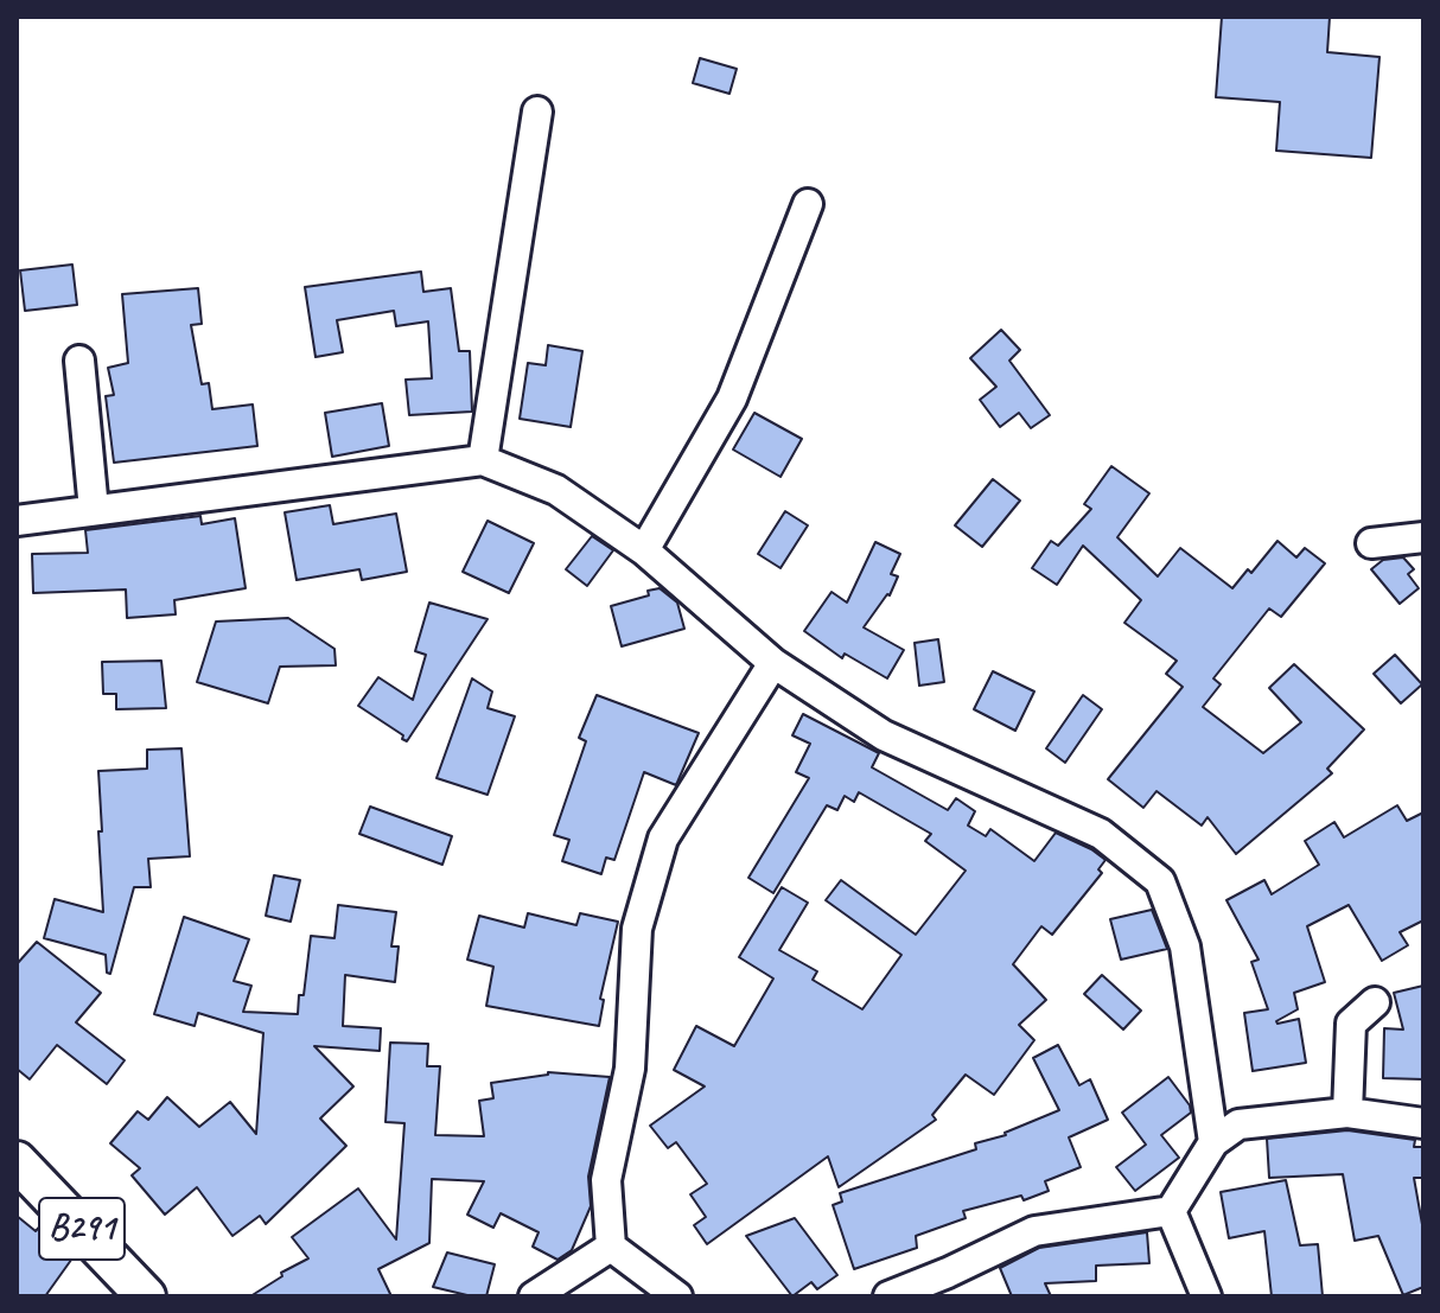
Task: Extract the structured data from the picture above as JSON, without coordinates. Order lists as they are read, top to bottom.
{
  "streets": {
    "main road": ["B291"]
  }
}
